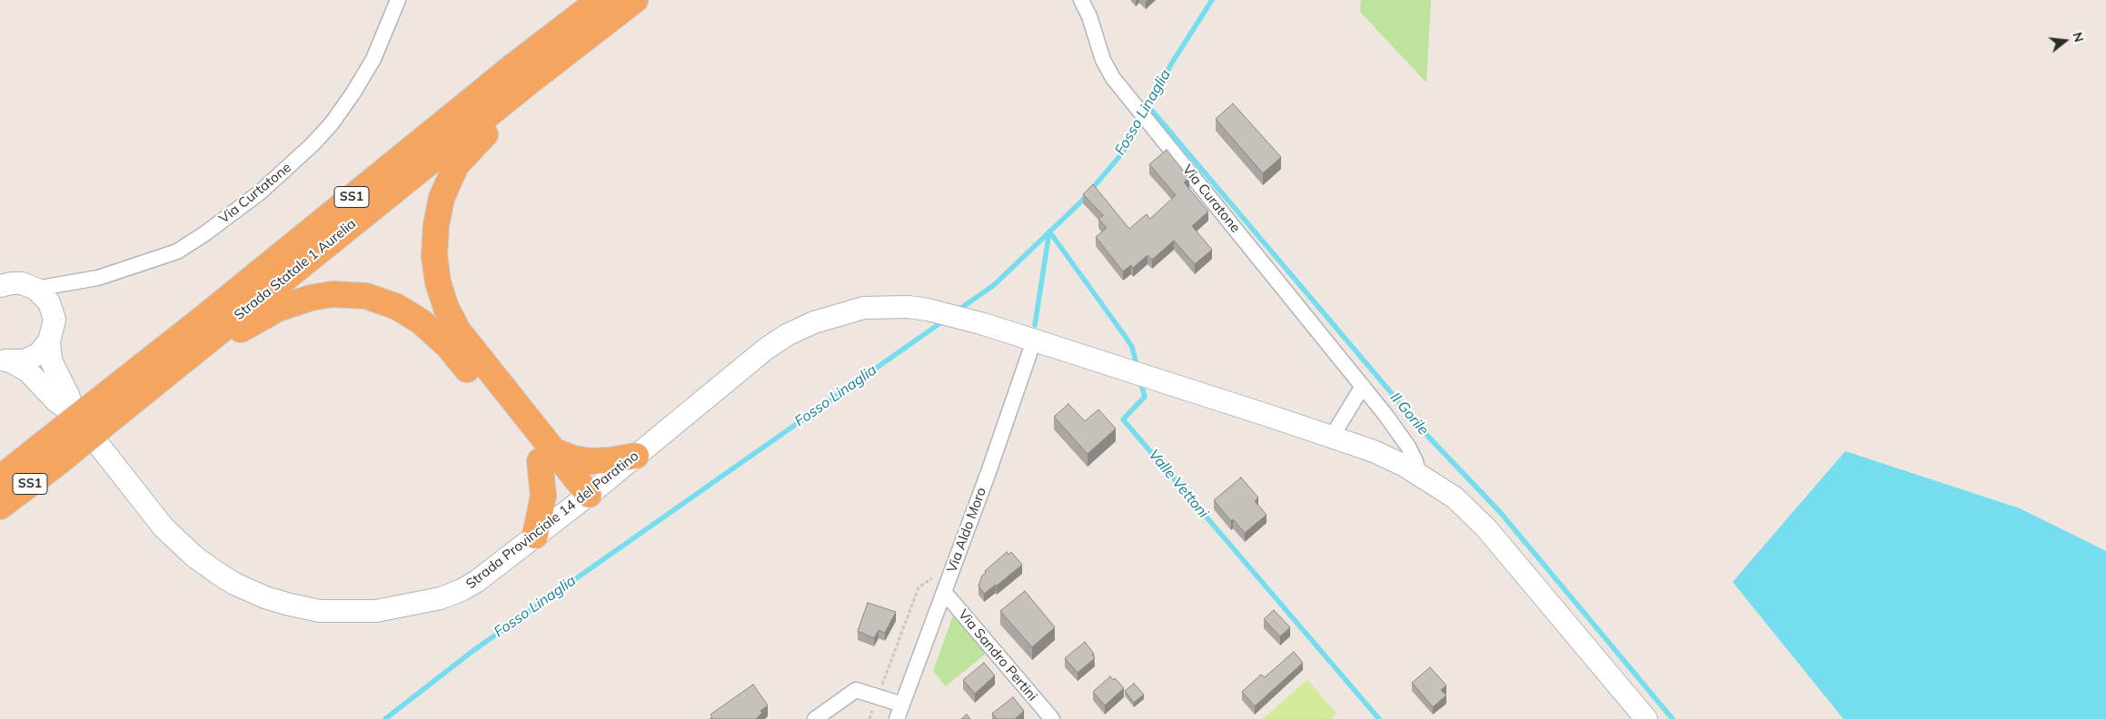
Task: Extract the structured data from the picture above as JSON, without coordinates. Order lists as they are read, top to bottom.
{
  "streets": {
    "highway": ["SS1", "Strada Statale 1 Aurelia"],
    "main road": ["Strada Provinciale 14 del Paratino"],
    "street": [
      "Via Curtatone",
      "Via Curatone",
      "Via Aldo Moro",
      "Via Sandro Pertini"
    ]
  },
  "crossings": [
    ["Via Curtatone", "Strada Provinciale 14 del Paratino"],
    ["Via Curatone", "Strada Provinciale 14 del Paratino"],
    ["Strada Provinciale 14 del Paratino", "Via Aldo Moro"],
    ["Via Aldo Moro", "Via Sandro Pertini"]
  ],
  "water": ["Fosso Linaglia", "Il Gorile", "Valle Vettoni"],
  "north": "right"
}
